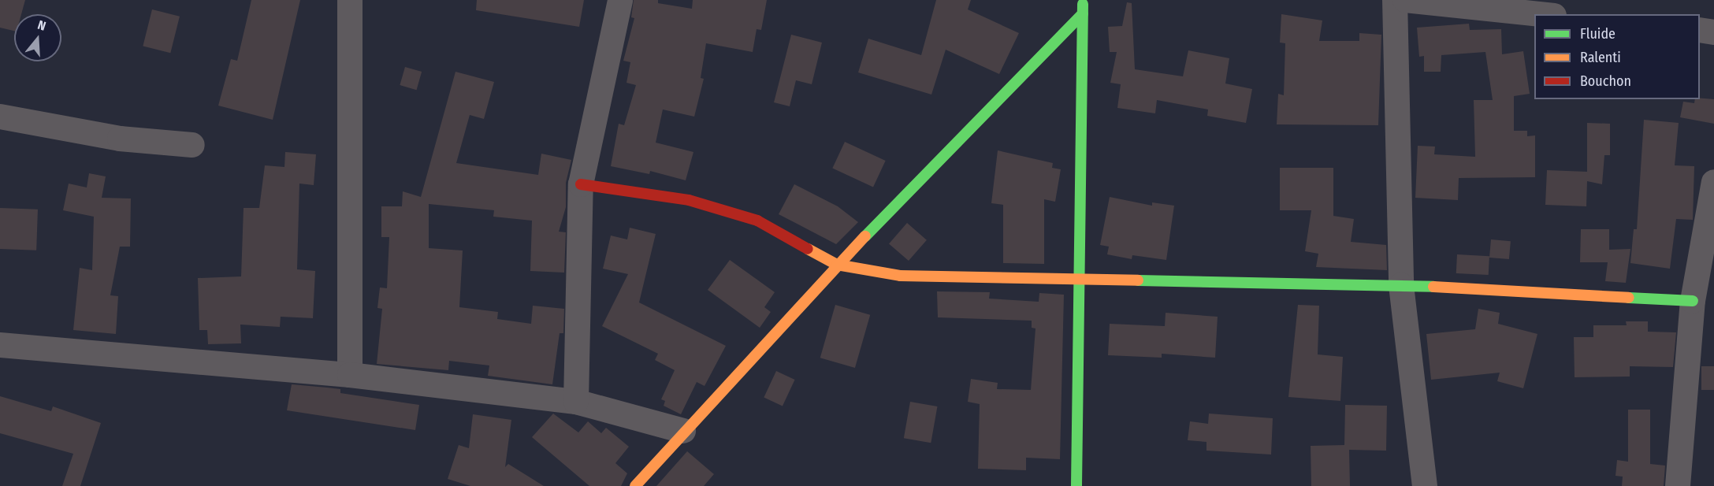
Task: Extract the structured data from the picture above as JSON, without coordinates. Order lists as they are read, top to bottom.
{
  "legend": ["Fluide", "Ralenti", "Bouchon"],
  "north": "top"
}
